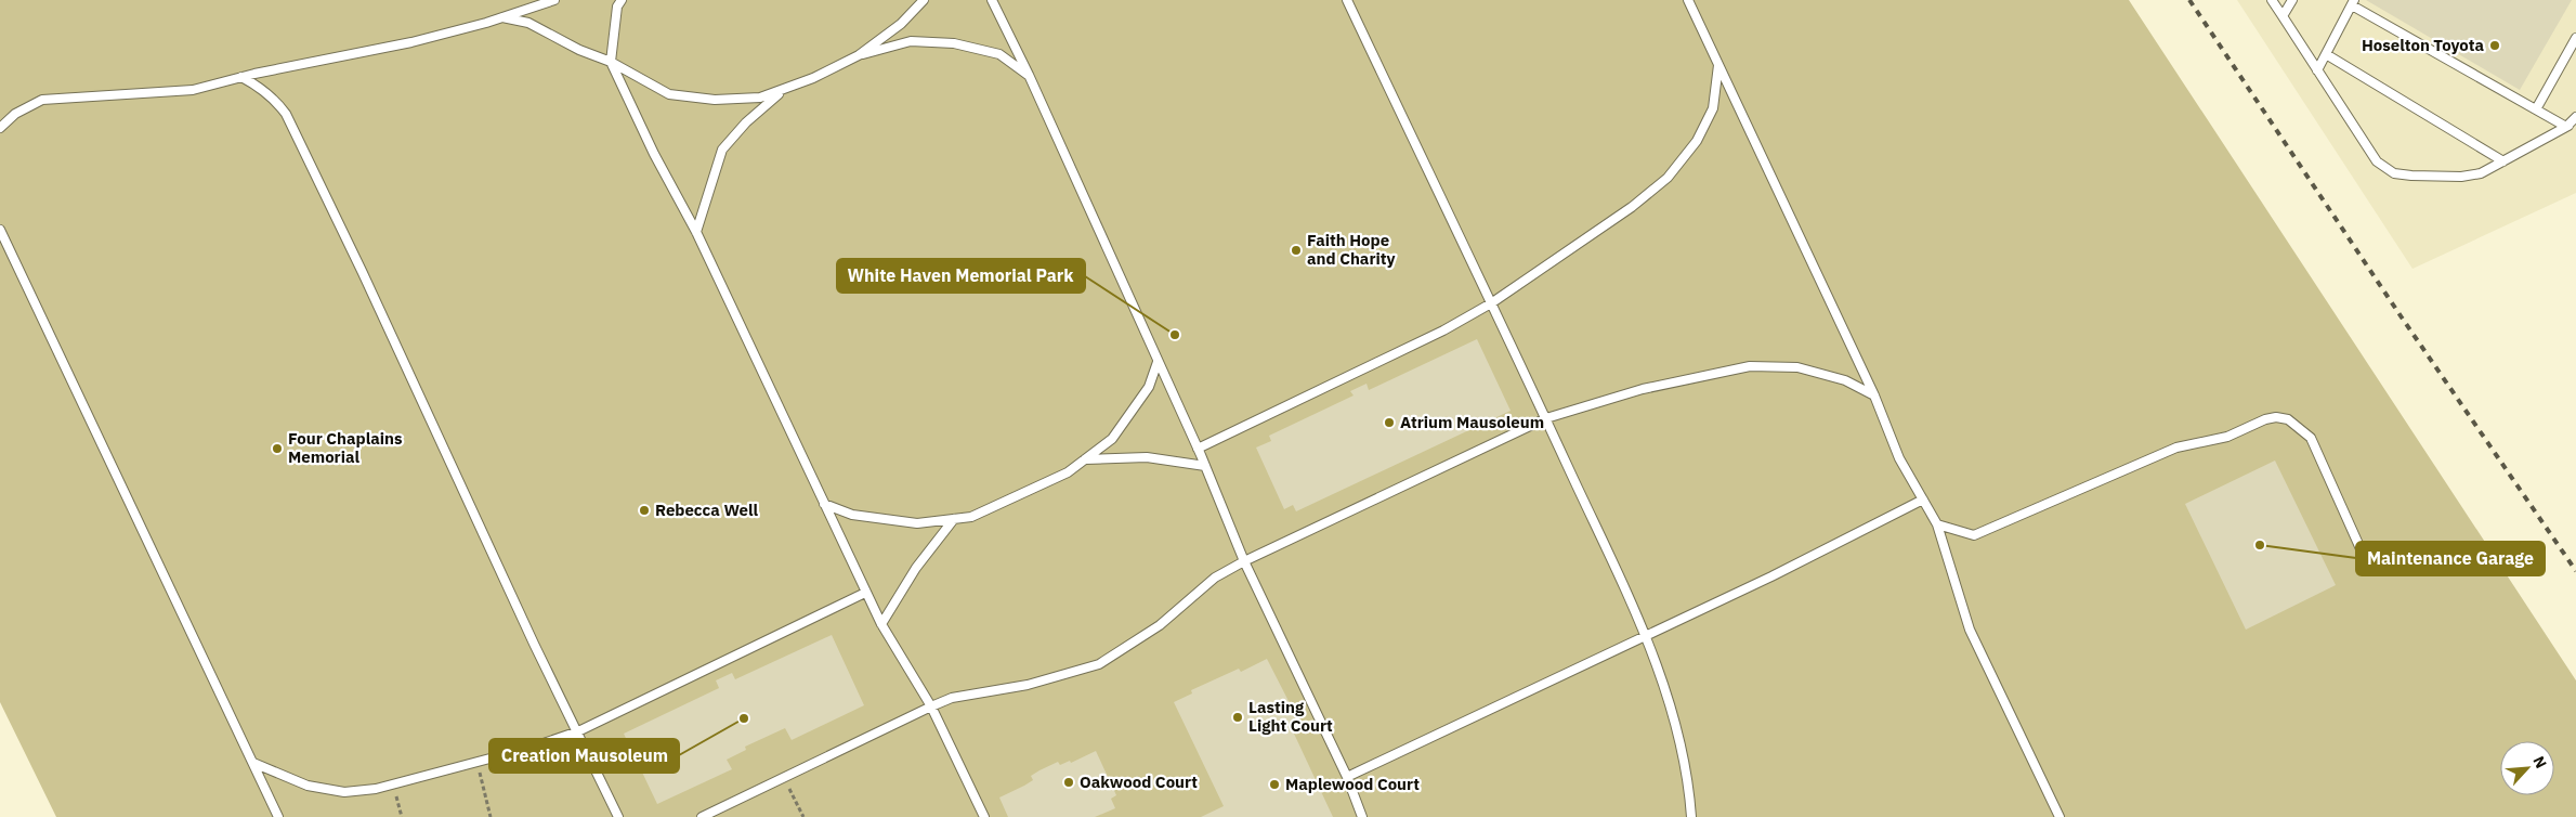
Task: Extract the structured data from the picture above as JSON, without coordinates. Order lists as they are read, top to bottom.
{
  "places": [
    "Hoselton Toyota",
    "Faith Hope and Charity",
    "White Haven Memorial Park",
    "Atrium Mausoleum",
    "Four Chaplains Memorial",
    "Rebecca Well",
    "Maintenance Garage",
    "Lasting Light Court",
    "Creation Mausoleum",
    "Oakwood Court",
    "Maplewood Court"
  ],
  "north": "top right"
}
